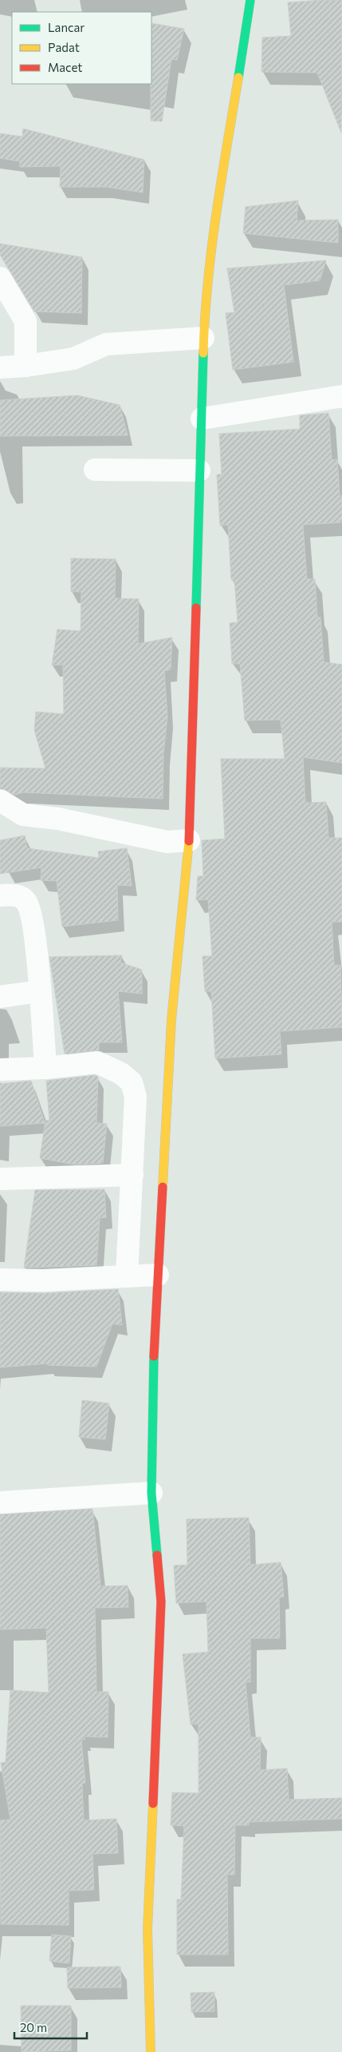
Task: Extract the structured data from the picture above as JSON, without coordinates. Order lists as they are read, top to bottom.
{
  "legend": ["Lancar", "Padat", "Macet"],
  "scale_bar": "20 m"
}
